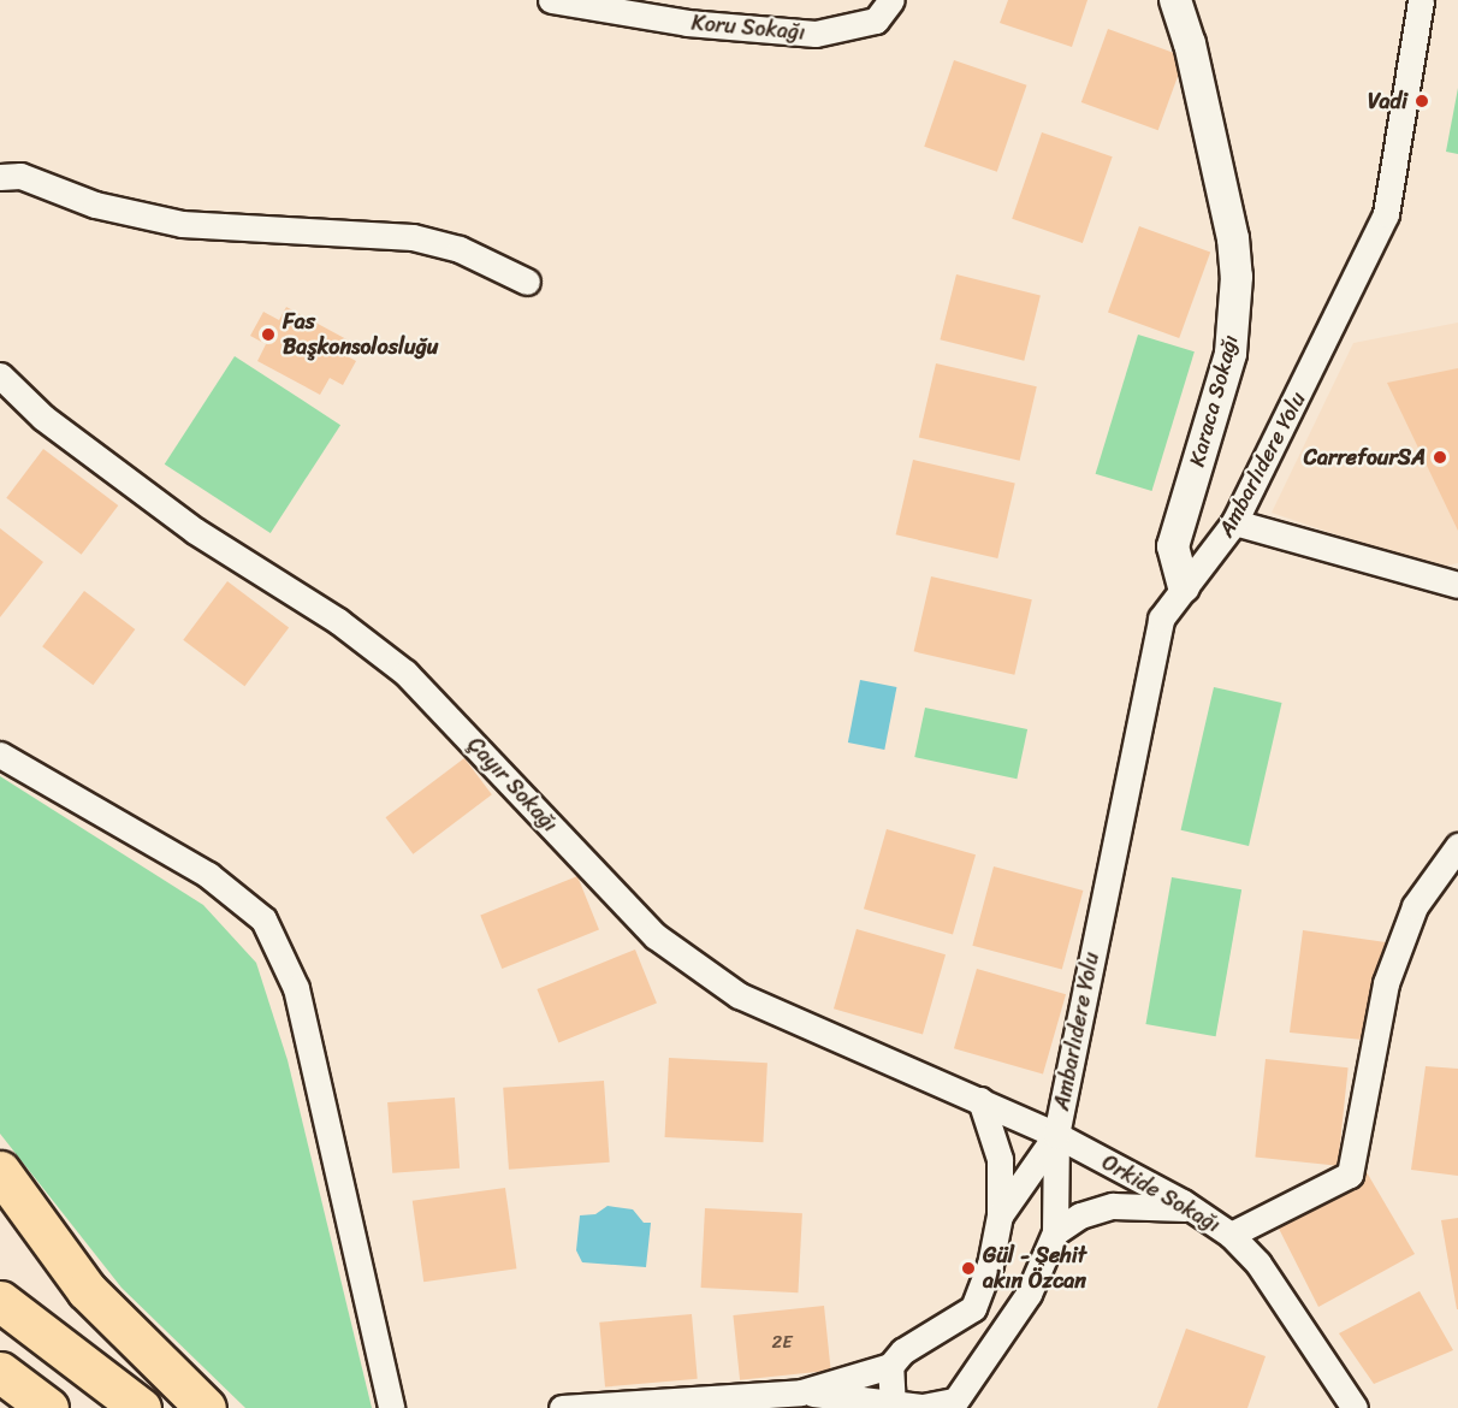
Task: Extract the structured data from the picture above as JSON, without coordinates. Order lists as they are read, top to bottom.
{
  "streets": {
    "street": [
      "Koru Sokağı",
      "Karaca Sokağı",
      "Ambarlıdere Yolu",
      "Çayır Sokağı",
      "Orkide Sokağı"
    ]
  },
  "crossings": [
    ["Karaca Sokağı", "Ambarlıdere Yolu"],
    ["Ambarlıdere Yolu", "Çayır Sokağı"],
    ["Ambarlıdere Yolu", "Orkide Sokağı"],
    ["Çayır Sokağı", "Orkide Sokağı"]
  ],
  "places": [
    "Vadi",
    "Fas Başkonsolosluğu",
    "CarrefourSA",
    "Gül - Şehit akın Özcan"
  ],
  "house_numbers": ["2E"]
}
